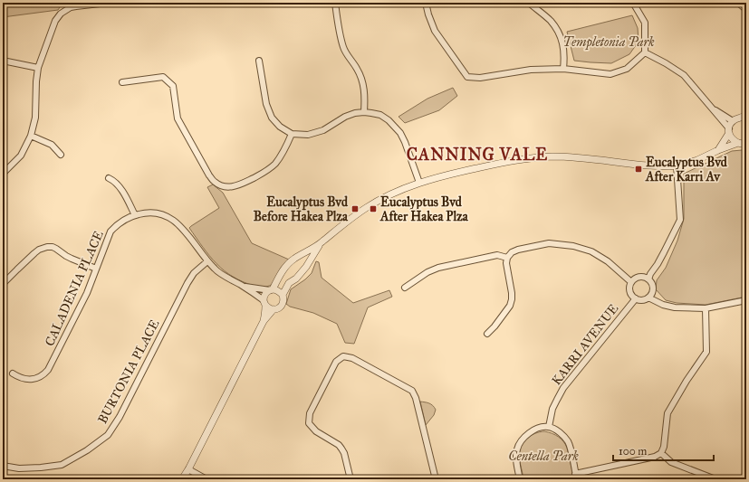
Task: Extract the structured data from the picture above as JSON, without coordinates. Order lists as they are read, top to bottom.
{
  "streets": {
    "street": ["CALADENIA PLACE", "KARRI AVENUE", "BURTONIA PLACE"]
  },
  "crossings": [
    ["CALADENIA PLACE", "BURTONIA PLACE"]
  ],
  "districts": ["CANNING VALE"],
  "parks": ["Templetonia Park", "Centella Park"],
  "places": {
    "transit": ["Eucalyptus Bvd After Karri Av", "Eucalyptus Bvd Before Hakea Plza", "Eucalyptus Bvd After Hakea Plza"]
  },
  "scale_bar": "100 m"
}
